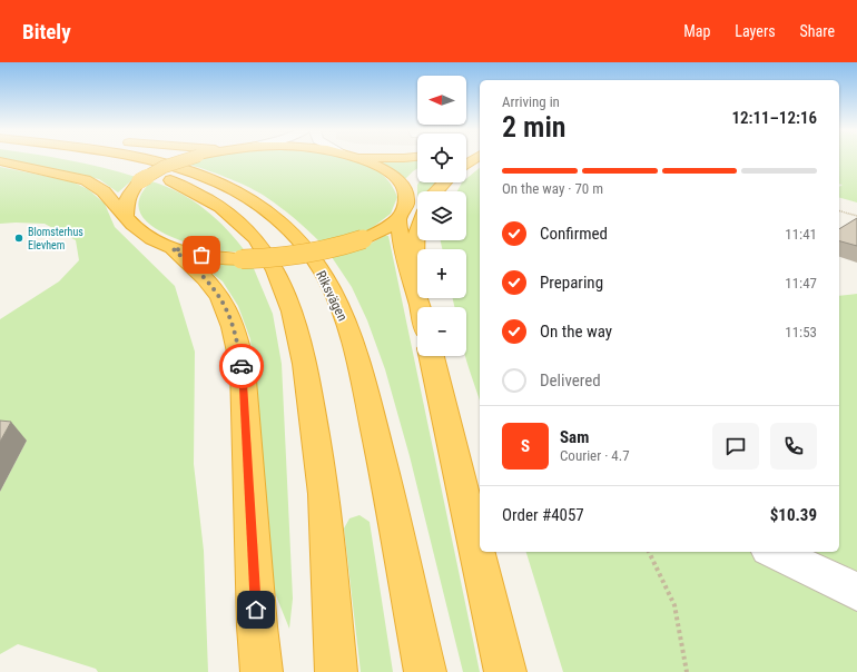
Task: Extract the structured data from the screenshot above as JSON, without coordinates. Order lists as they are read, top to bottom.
{
  "streets": {
    "highway": ["Riksvägen"]
  },
  "places": ["Blomsterhus Elevhem"],
  "north": "left",
  "page": {
    "header": "Bitely",
    "nav": ["Map", "Layers", "Share"],
    "map_buttons": ["+", "−"],
    "heading": ["2 min", "Arriving in", "12:11–12:16"],
    "panel": [
      "Sam",
      "Courier · 4.7",
      "Order #4057",
      "$10.39"
    ],
    "bar": "On the way · 70 m",
    "list": [
      ["Confirmed", "11:41"],
      ["Preparing", "11:47"],
      ["On the way", "11:53"],
      "Delivered"
    ],
    "round": "S"
  }
}
